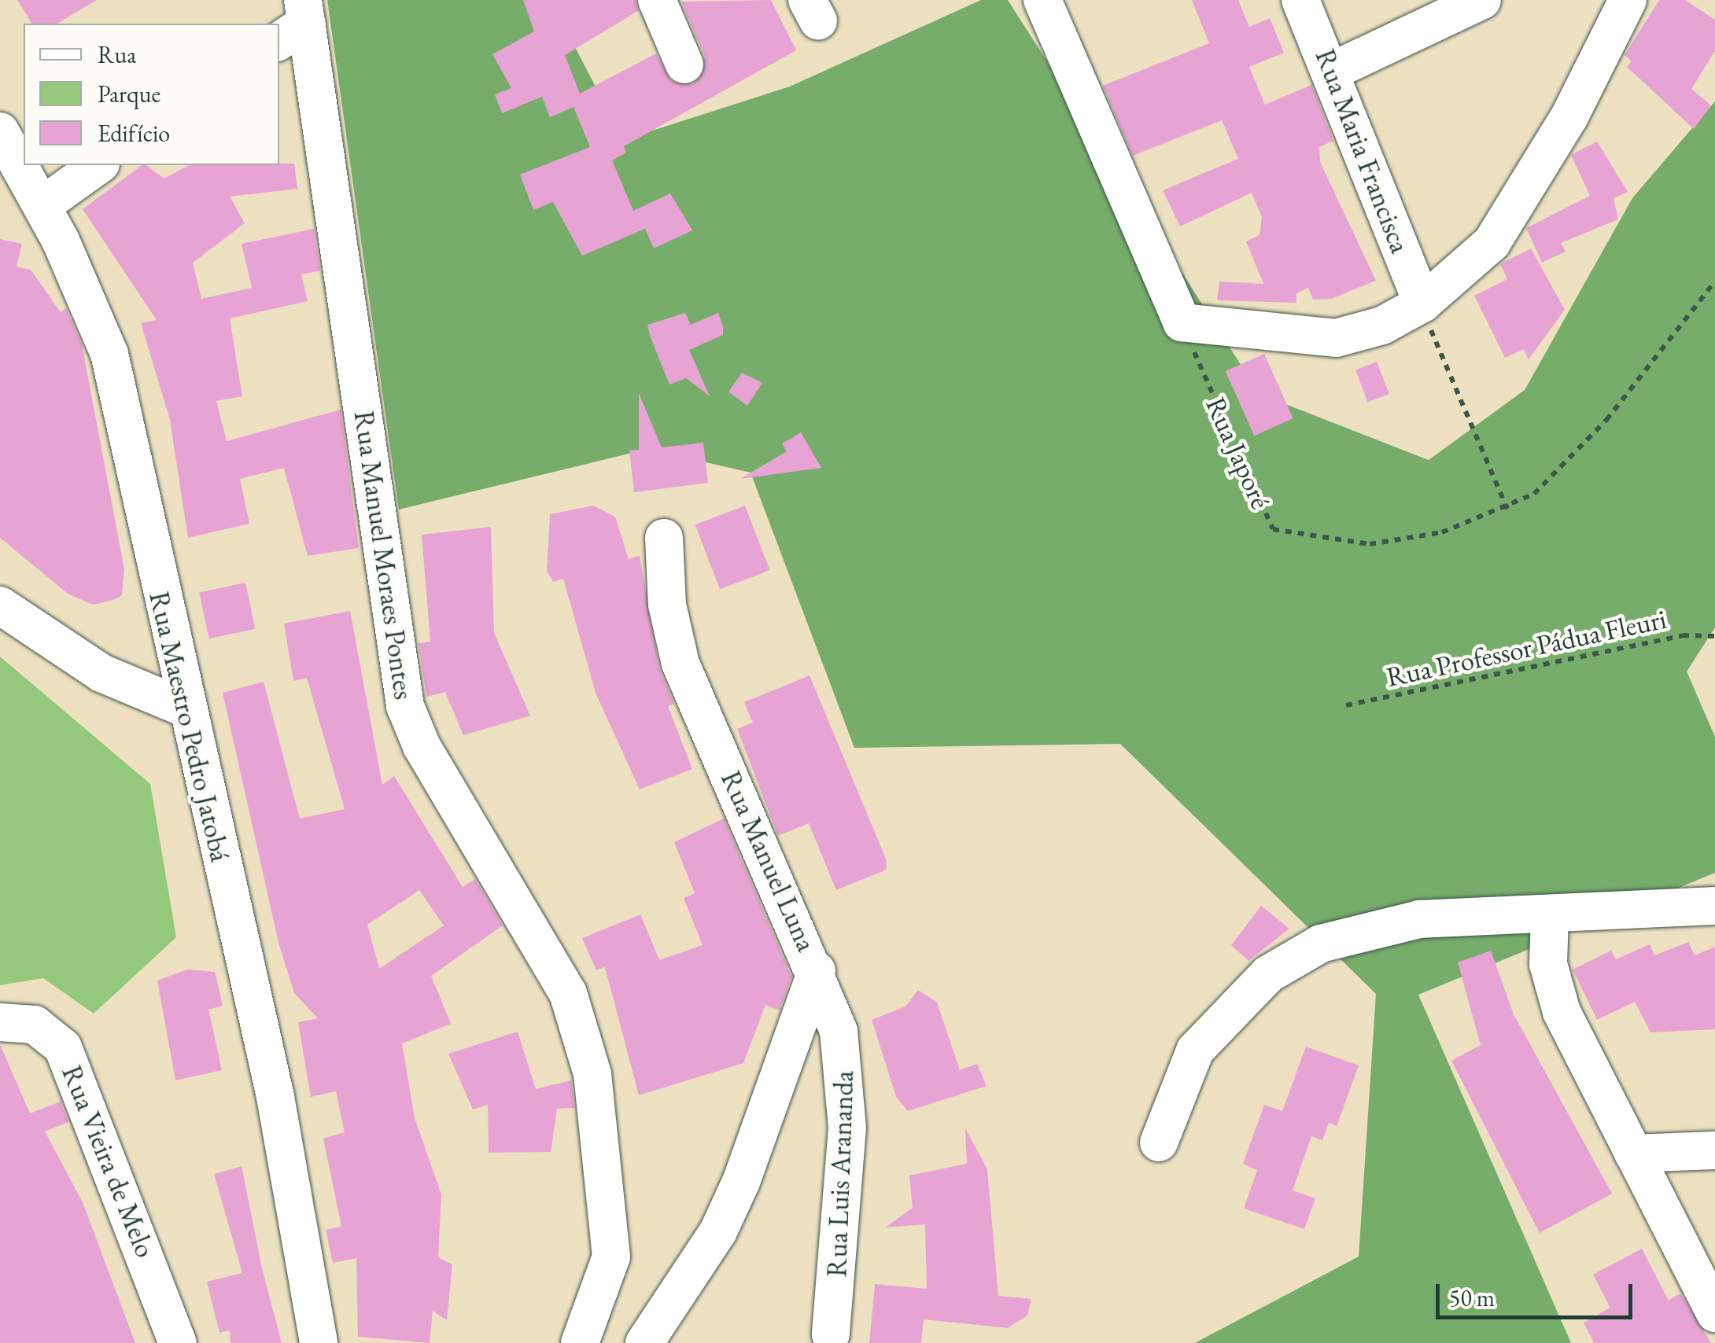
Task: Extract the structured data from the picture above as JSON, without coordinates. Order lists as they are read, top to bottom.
{
  "streets": {
    "street": [
      "Rua Maria Francisca",
      "Rua Manuel Moraes Pontes",
      "Rua Maestro Pedro Jatobá",
      "Rua Manuel Luna",
      "Rua Vieira de Melo",
      "Rua Luis Arananda"
    ],
    "path": ["Rua Japoré", "Rua Professor Pádua Fleuri"]
  },
  "crossings": [
    ["Rua Manuel Luna", "Rua Luis Arananda"]
  ],
  "legend": ["Rua", "Parque", "Edifício"],
  "scale_bar": "50 m"
}
